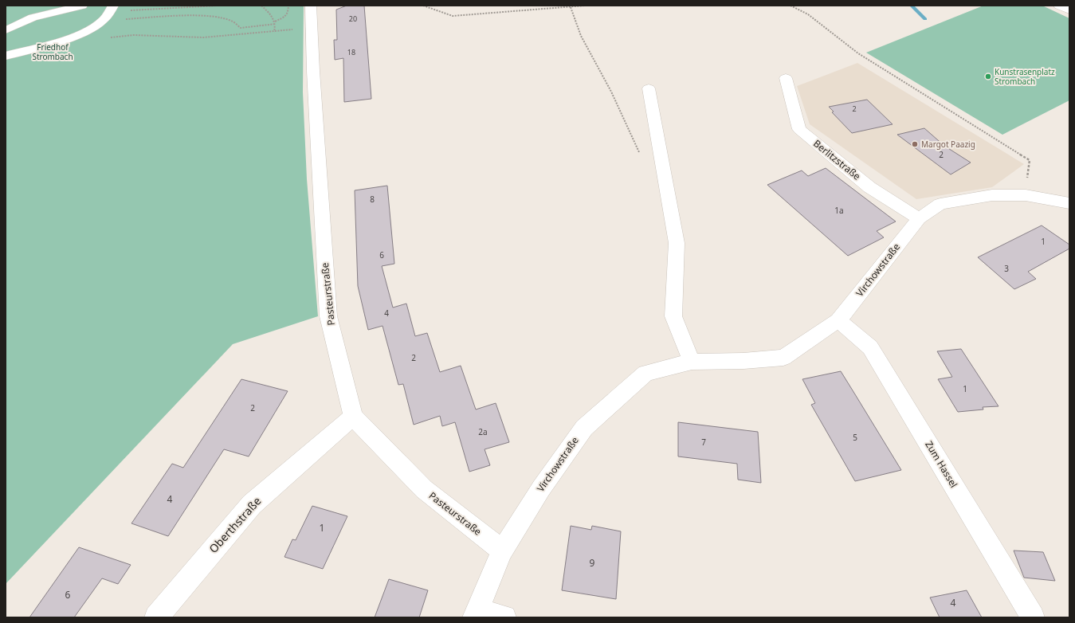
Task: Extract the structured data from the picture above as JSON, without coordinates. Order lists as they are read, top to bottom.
{
  "streets": {
    "street": [
      "Berlitzstraße",
      "Virchowstraße",
      "Pasteurstraße",
      "Zum Hassel",
      "Oberthstraße"
    ]
  },
  "crossings": [
    ["Berlitzstraße", "Virchowstraße"],
    ["Virchowstraße", "Pasteurstraße"],
    ["Virchowstraße", "Zum Hassel"],
    ["Pasteurstraße", "Oberthstraße"]
  ],
  "parks": ["Friedhof Strombach"],
  "places": ["Kunstrasenplatz Strombach", "Margot Paazig"],
  "house_numbers": [
    "20",
    "18",
    "2",
    "2",
    "8",
    "1a",
    "1",
    "6",
    "3",
    "4",
    "2",
    "1",
    "2",
    "2a",
    "5",
    "7",
    "4",
    "1",
    "9",
    "6",
    "4"
  ]
}
